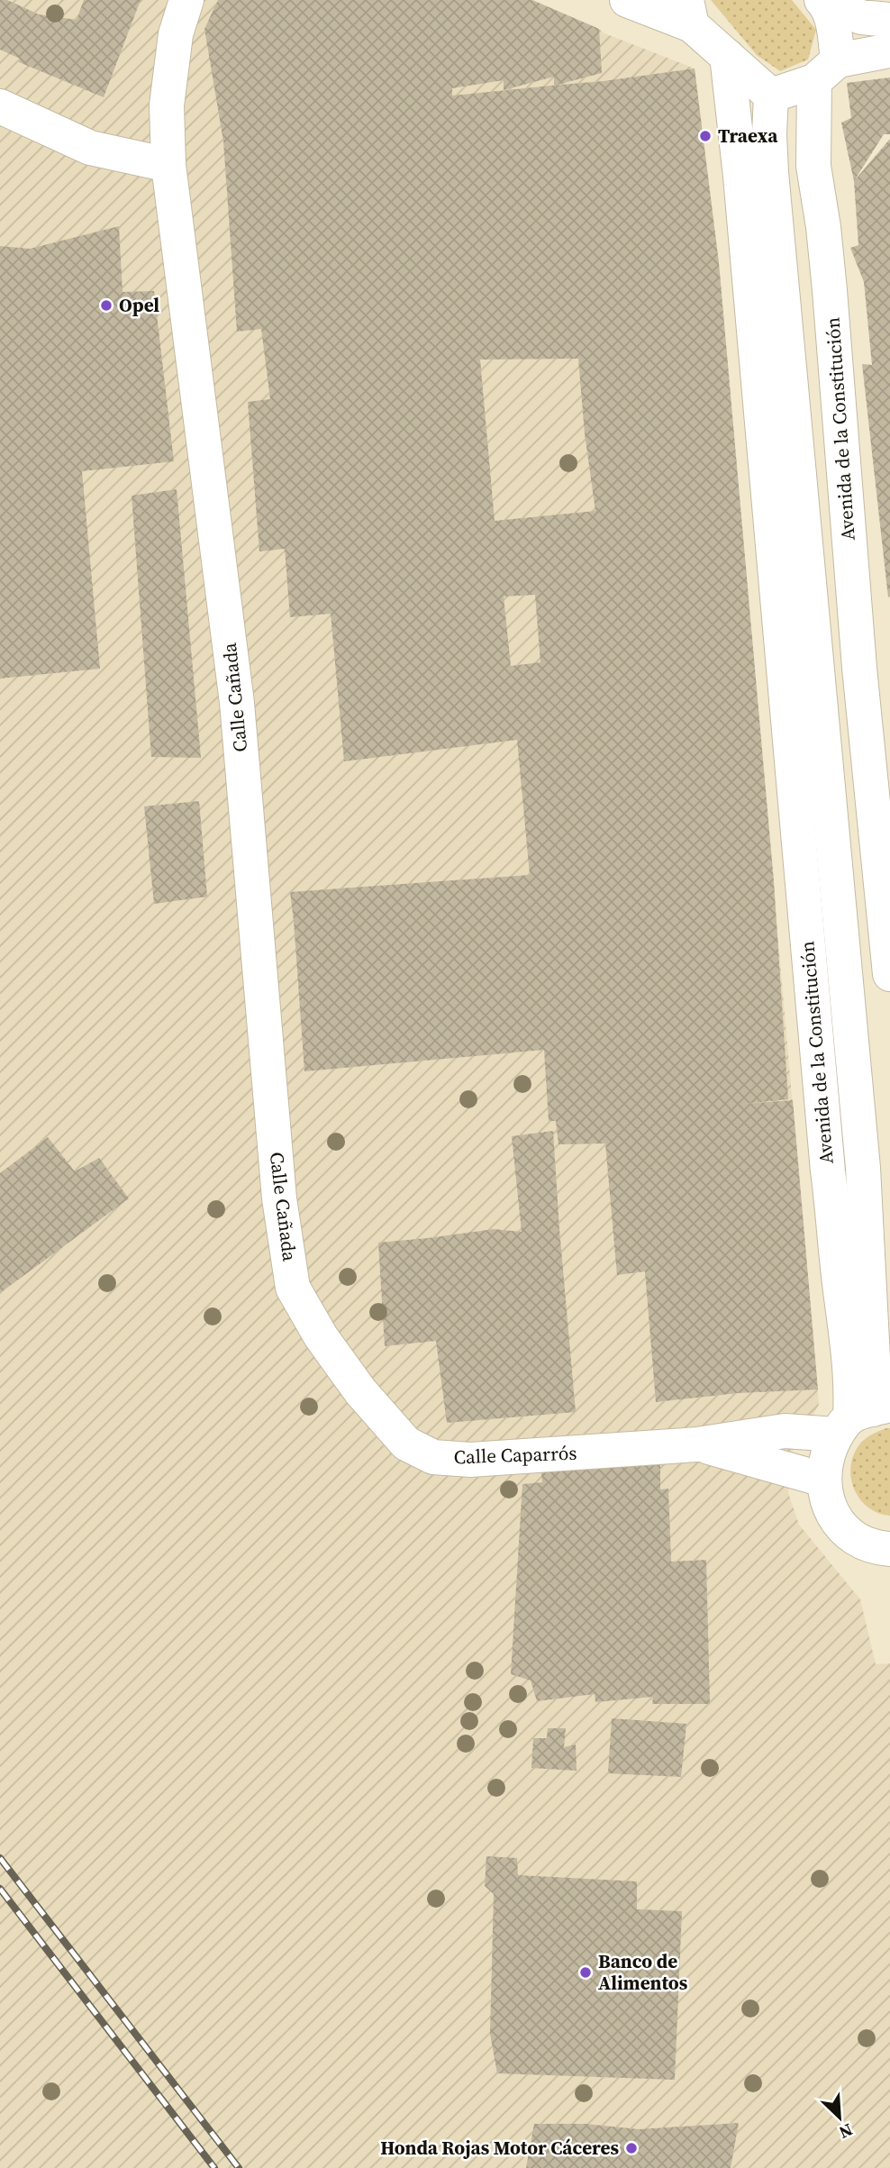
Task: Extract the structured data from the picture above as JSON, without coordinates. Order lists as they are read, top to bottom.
{
  "streets": {
    "street": ["Avenida de la Constitución", "Calle Cañada", "Calle Caparrós"]
  },
  "crossings": [
    ["Avenida de la Constitución", "Calle Caparrós"],
    ["Calle Cañada", "Calle Caparrós"]
  ],
  "places": [
    "Traexa",
    "Opel",
    "Banco de Alimentos",
    "Honda Rojas Motor Cáceres"
  ],
  "north": "bottom right"
}
